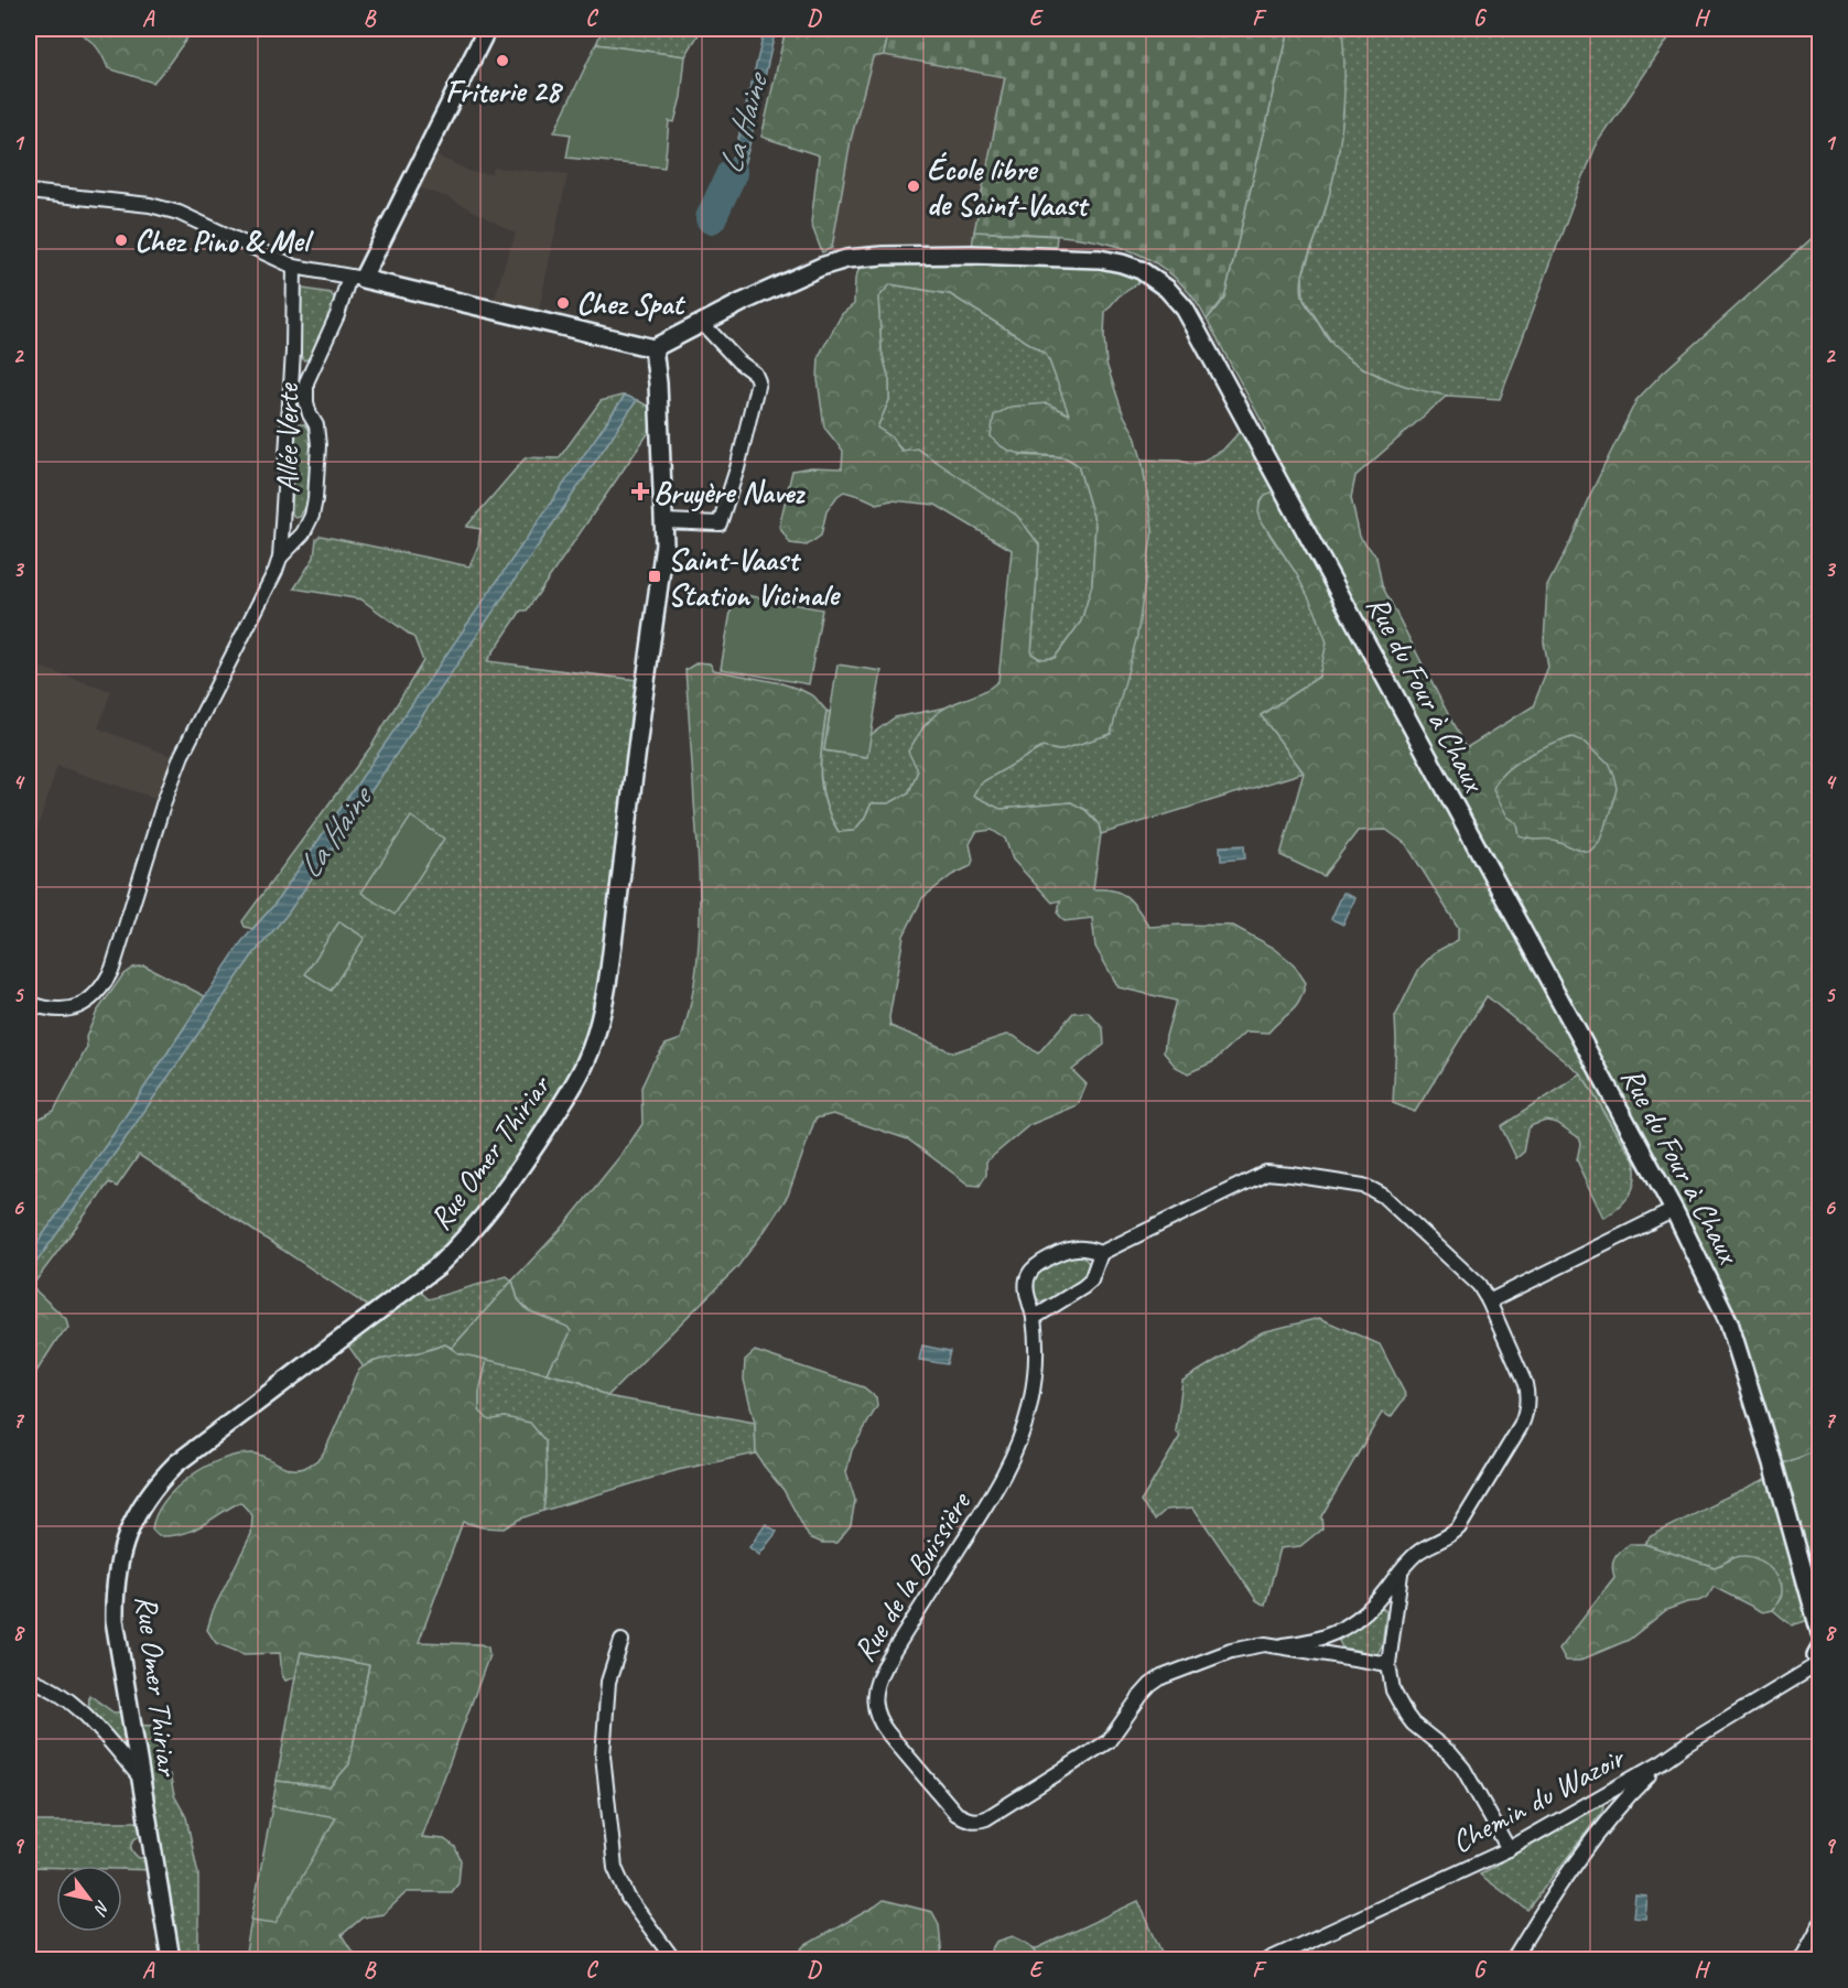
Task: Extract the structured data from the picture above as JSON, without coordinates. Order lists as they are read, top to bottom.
{
  "streets": {
    "street": [
      "Allée Verte",
      "Rue du Four à Chaux",
      "Rue Omer Thiriar",
      "Rue de la Buissière",
      "Chemin du Wazoir"
    ]
  },
  "crossings": [
    ["Rue du Four à Chaux", "Rue Omer Thiriar"]
  ],
  "water": ["La Haine"],
  "places": {
    "other": [
      "Friterie 28",
      "École libre de Saint-Vaast",
      "Chez Pino & Mel",
      "Chez Spat"
    ],
    "health": ["Bruyère Navez"],
    "transit": ["Saint-Vaast Station Vicinale"]
  },
  "north": "bottom right",
  "grid": {
    "columns": [
      "A",
      "B",
      "C",
      "D",
      "E",
      "F",
      "G",
      "H"
    ],
    "rows": [
      "1",
      "2",
      "3",
      "4",
      "5",
      "6",
      "7",
      "8",
      "9"
    ]
  }
}
